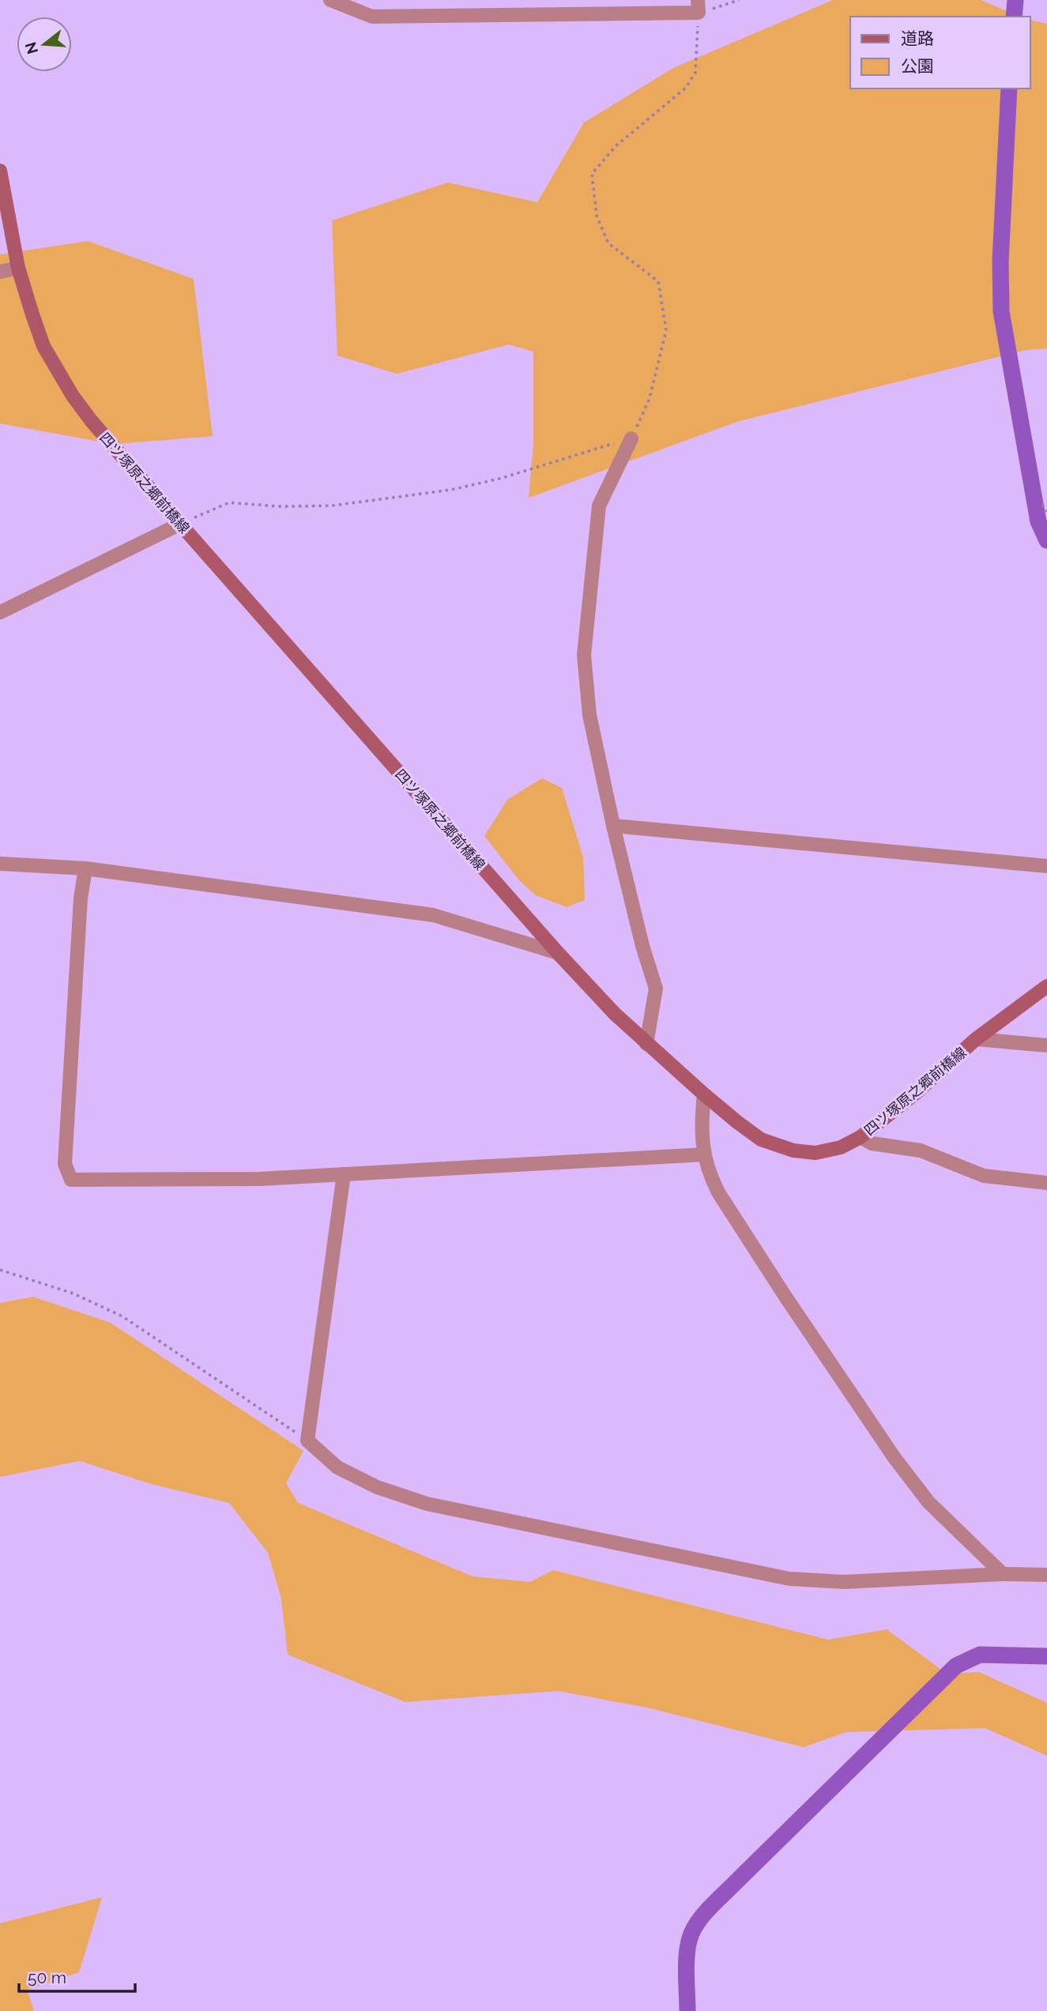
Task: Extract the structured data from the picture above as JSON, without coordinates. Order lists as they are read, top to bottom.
{
  "streets": {
    "main road": ["四ツ塚原之郷前橋線"]
  },
  "legend": ["道路", "公園"],
  "scale_bar": "50 m",
  "north": "left"
}
